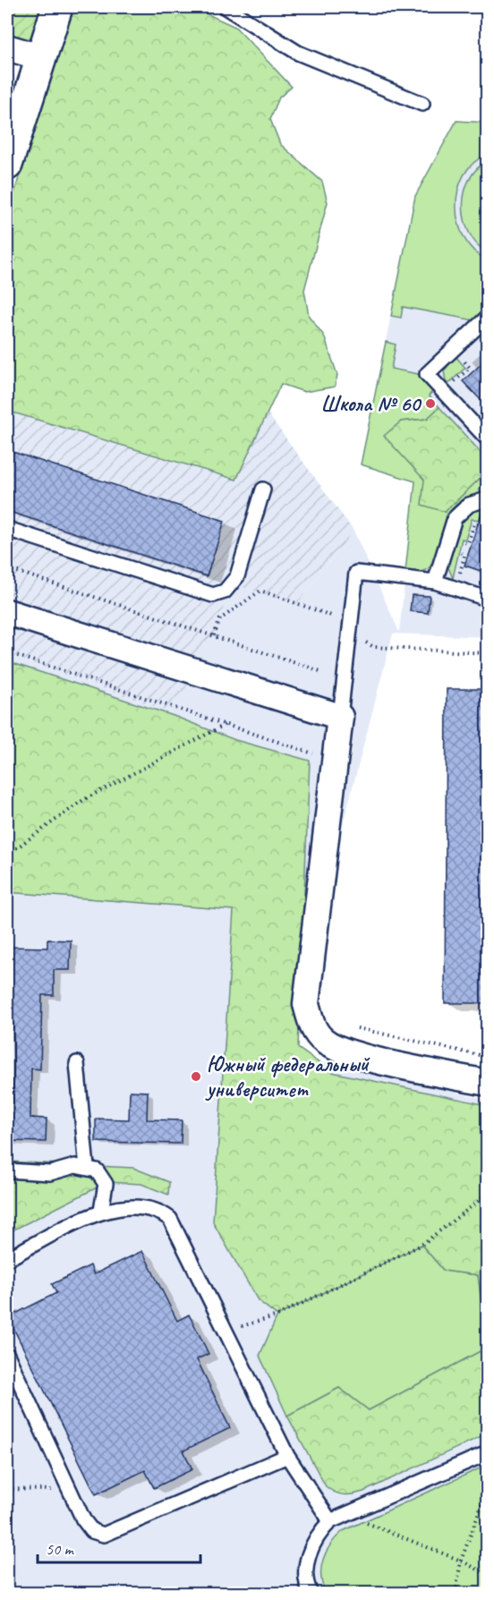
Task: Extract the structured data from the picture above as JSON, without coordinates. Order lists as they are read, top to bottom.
{
  "places": ["Школа № 60", "Южный федеральный университет"],
  "scale_bar": "50 m"
}
